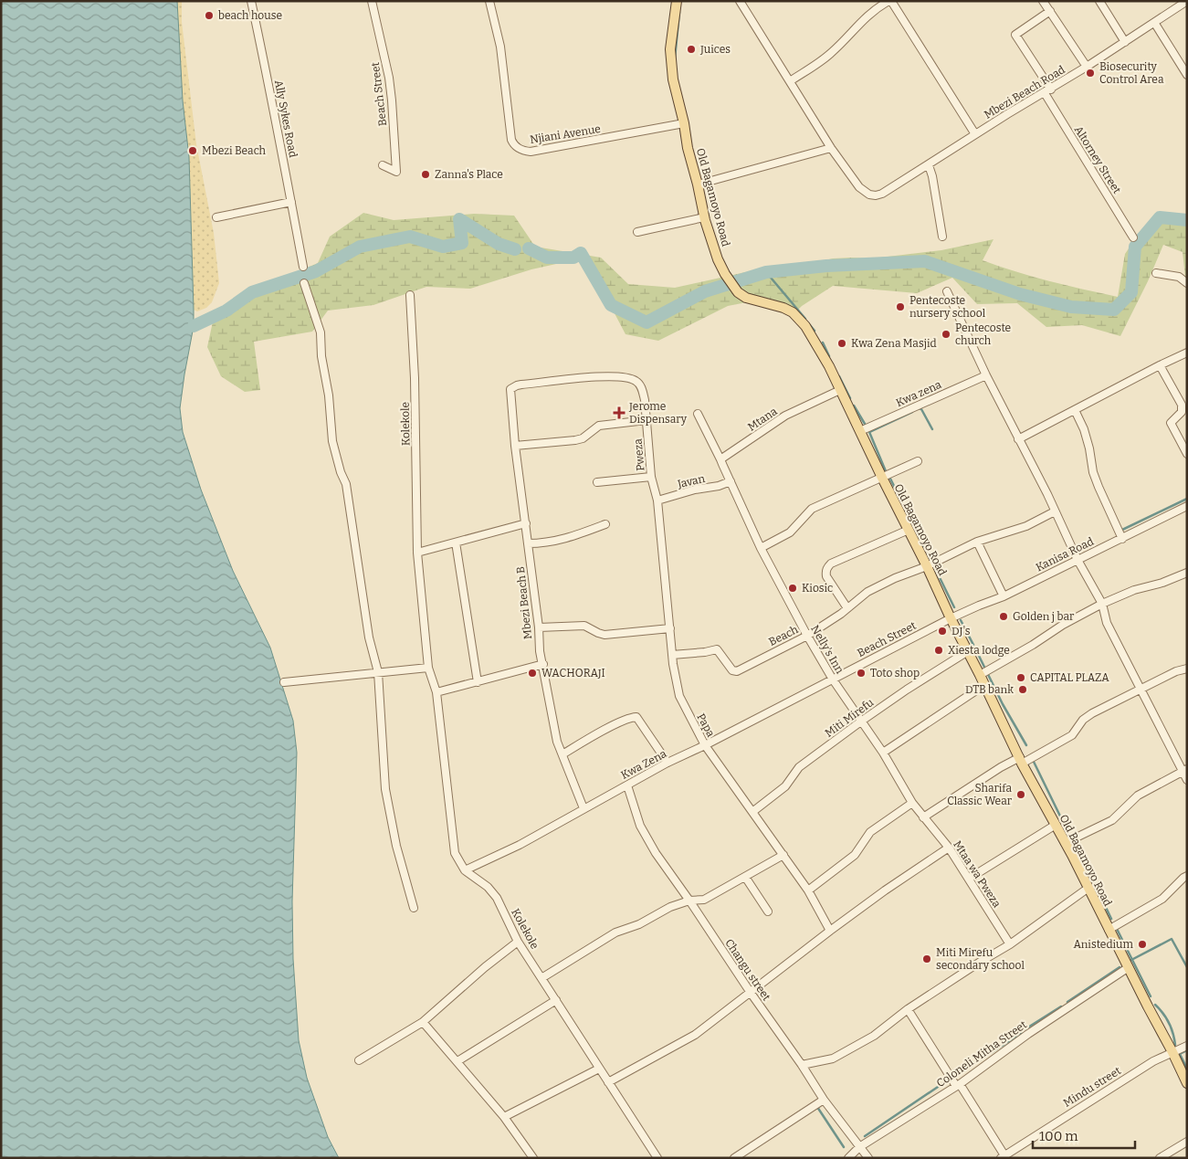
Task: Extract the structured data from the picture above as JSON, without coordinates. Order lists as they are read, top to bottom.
{
  "streets": {
    "main road": ["Old Bagamoyo Road"],
    "street": [
      "Mbezi Beach Road",
      "Beach Street",
      "Ally Sykes Road",
      "Njiani Avenue",
      "Altorney Street",
      "Kwa zena",
      "Mtana",
      "Kolekole",
      "Pweza",
      "Javan",
      "Kanisa Road",
      "Mbezi Beach B",
      "Beach",
      "Nelly's Inn",
      "Miti Mirefu",
      "Papa",
      "Kwa Zena",
      "Mtaa wa Pweza",
      "Changu street",
      "Coloneli Mitha Street",
      "Mindu street"
    ]
  },
  "crossings": [
    ["Mbezi Beach Road", "Altorney Street"],
    ["Beach Street", "Old Bagamoyo Road"],
    ["Beach Street", "Kanisa Road"],
    ["Beach Street", "Nelly's Inn"],
    ["Beach Street", "Kwa Zena"],
    ["Njiani Avenue", "Old Bagamoyo Road"],
    ["Old Bagamoyo Road", "Kwa zena"],
    ["Old Bagamoyo Road", "Mtana"],
    ["Old Bagamoyo Road", "Kanisa Road"],
    ["Old Bagamoyo Road", "Beach"],
    ["Old Bagamoyo Road", "Miti Mirefu"],
    ["Old Bagamoyo Road", "Coloneli Mitha Street"],
    ["Old Bagamoyo Road", "Mindu street"],
    ["Kolekole", "Kwa Zena"],
    ["Pweza", "Javan"],
    ["Pweza", "Mbezi Beach B"],
    ["Pweza", "Papa"],
    ["Javan", "Nelly's Inn"],
    ["Mbezi Beach B", "Kwa Zena"],
    ["Beach", "Nelly's Inn"],
    ["Beach", "Papa"],
    ["Nelly's Inn", "Miti Mirefu"],
    ["Nelly's Inn", "Kwa Zena"],
    ["Nelly's Inn", "Mtaa wa Pweza"],
    ["Miti Mirefu", "Papa"],
    ["Papa", "Kwa Zena"],
    ["Kwa Zena", "Changu street"],
    ["Changu street", "Coloneli Mitha Street"]
  ],
  "places": {
    "other": [
      "beach house",
      "Juices",
      "Biosecurity Control Area",
      "Mbezi Beach",
      "Zanna's Place",
      "Pentecoste nursery school",
      "Pentecoste church",
      "Kwa Zena Masjid",
      "Kiosic",
      "Golden j bar",
      "DJ's",
      "Xiesta lodge",
      "WACHORAJI",
      "Toto shop",
      "CAPITAL PLAZA",
      "DTB bank",
      "Sharifa Classic Wear",
      "Anistedium",
      "Miti Mirefu secondary school"
    ],
    "health": ["Jerome Dispensary"]
  },
  "scale_bar": "100 m"
}
